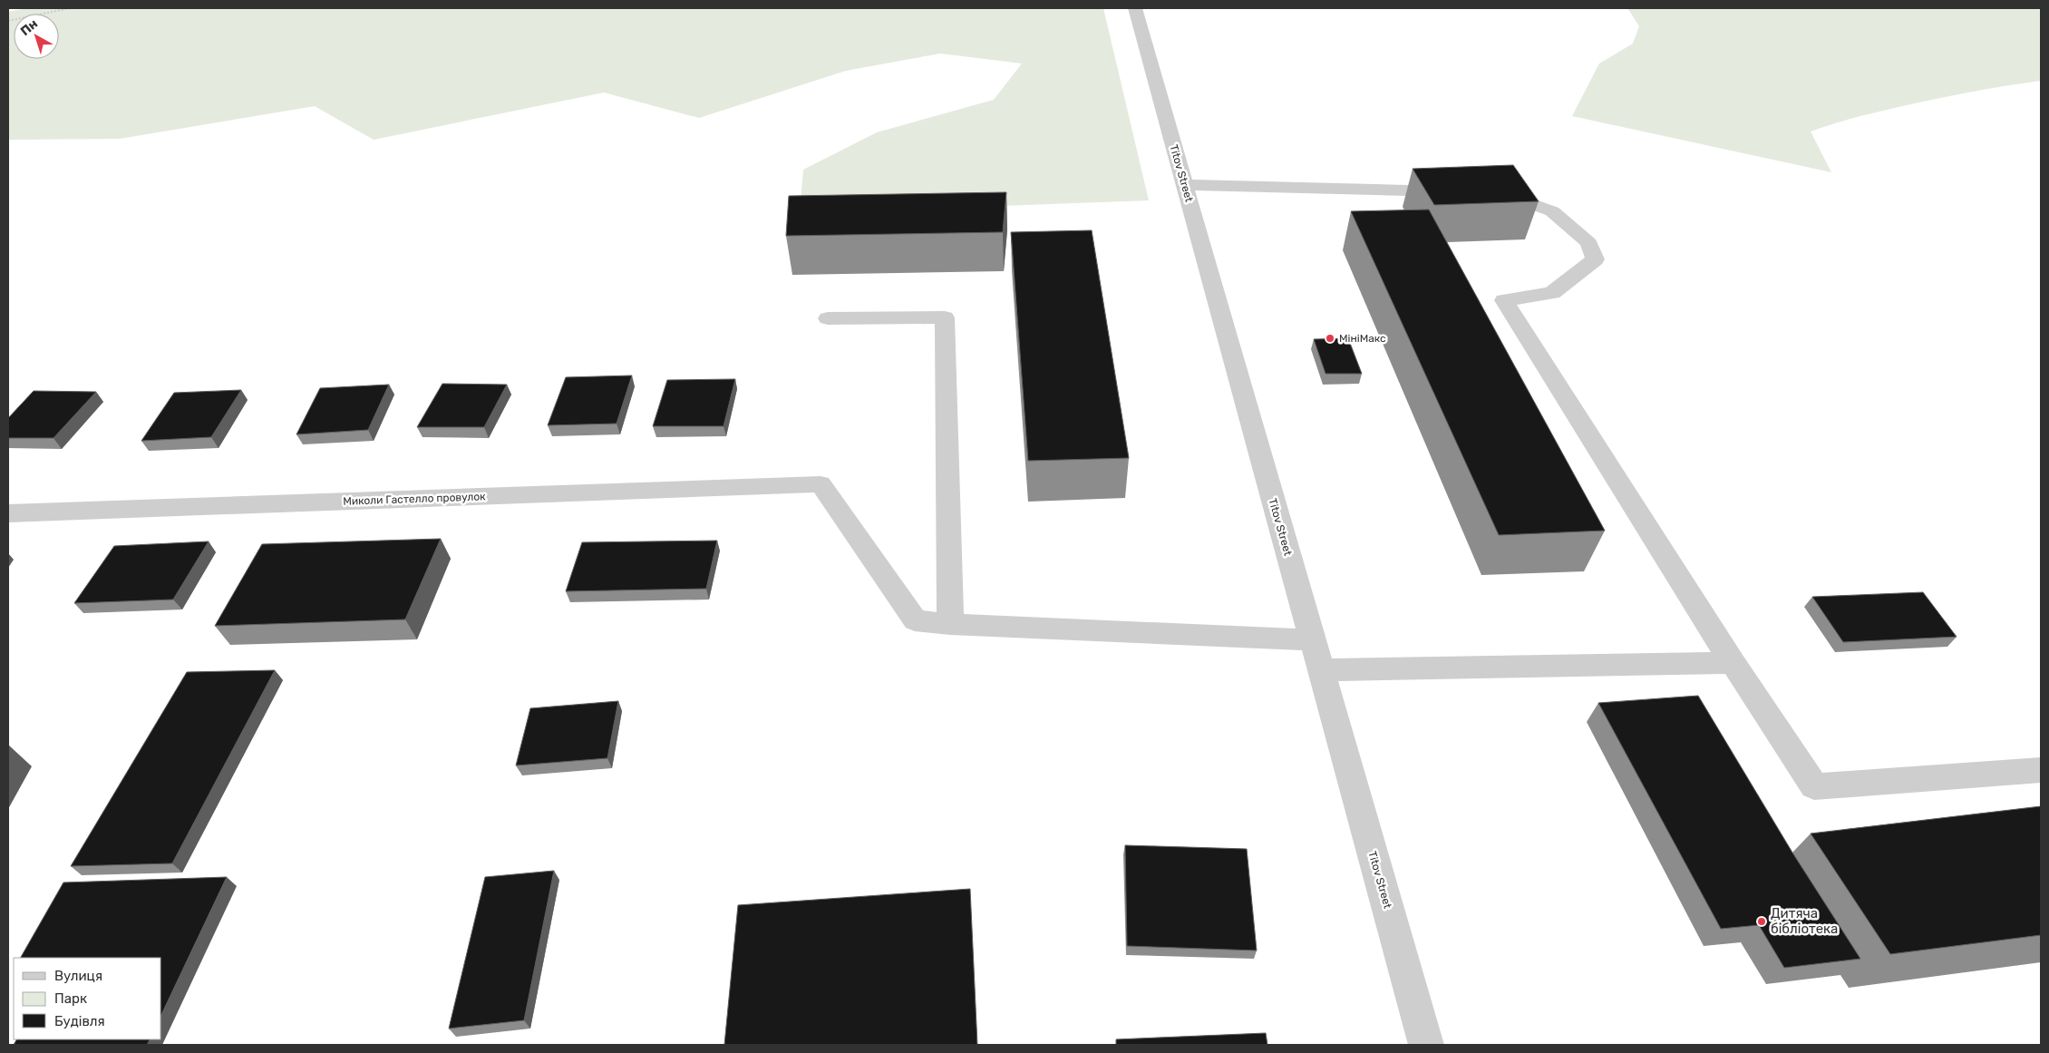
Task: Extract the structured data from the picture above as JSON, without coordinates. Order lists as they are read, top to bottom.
{
  "streets": {
    "street": ["Titov Street", "Миколи Гастелло провулок"]
  },
  "places": ["МініМакс", "Дитяча бібліотека"],
  "legend": ["Вулиця", "Парк", "Будівля"],
  "north": "top left"
}
